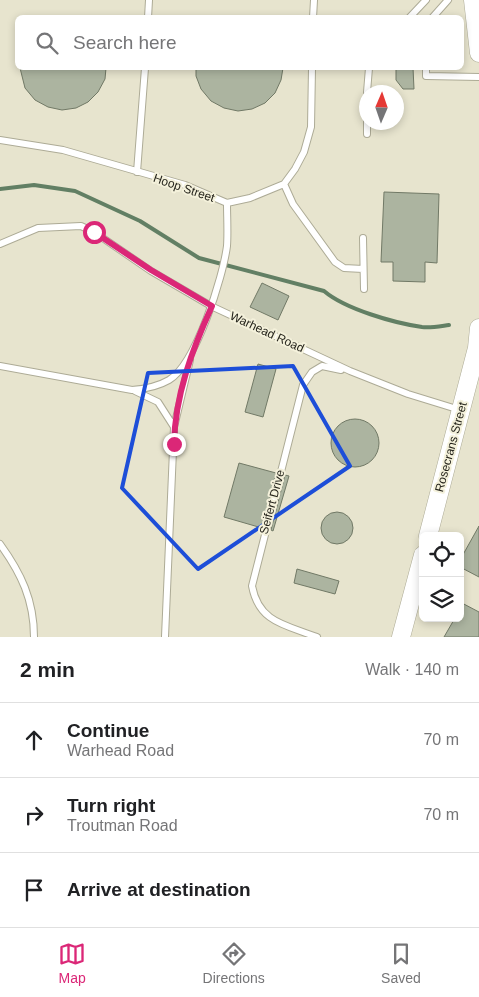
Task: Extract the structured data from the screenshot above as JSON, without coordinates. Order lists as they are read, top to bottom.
{
  "streets": {
    "street": ["Rosecrans Street"],
    "lane": ["Hoop Street", "Warhead Road", "Seifert Drive"]
  },
  "crossings": [
    ["Warhead Road", "Rosecrans Street"],
    ["Warhead Road", "Seifert Drive"]
  ],
  "north": "top",
  "page": {
    "search": "Search here",
    "heading": ["2 min", "Walk · 140 m"],
    "list": [
      ["Continue", "Warhead Road", "70 m"],
      ["Turn right", "Troutman Road", "70 m"],
      "Arrive at destination"
    ],
    "nav": ["Map", "Directions", "Saved"]
  }
}
